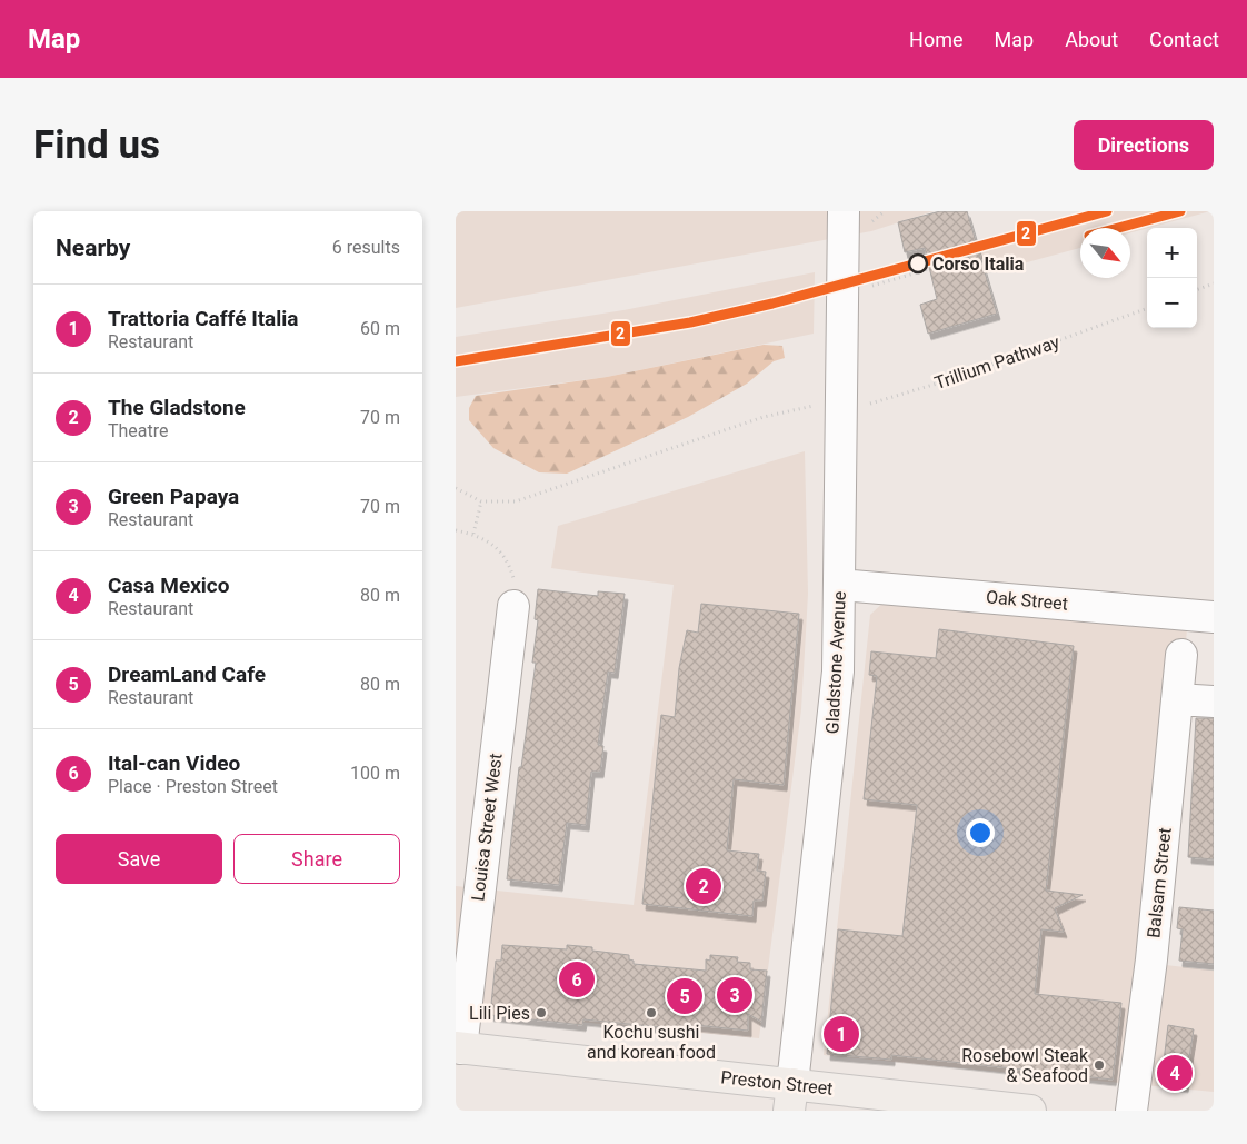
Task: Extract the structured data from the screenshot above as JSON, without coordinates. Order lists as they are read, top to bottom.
{
  "streets": {
    "main road": ["Preston Street"],
    "street": [
      "Oak Street",
      "Gladstone Avenue",
      "Louisa Street West",
      "Balsam Street"
    ],
    "path": ["Trillium Pathway"]
  },
  "crossings": [
    ["Trillium Pathway", "Gladstone Avenue"],
    ["Oak Street", "Gladstone Avenue"],
    ["Gladstone Avenue", "Preston Street"],
    ["Louisa Street West", "Preston Street"]
  ],
  "places": [
    "Corso Italia",
    "Lili Pies",
    "Kochu sushi and korean food",
    "Rosebowl Steak & Seafood"
  ],
  "lines": ["transit line 2"],
  "north": "bottom right",
  "page": {
    "header": "Map",
    "nav": [
      "Home",
      "Map",
      "About",
      "Contact"
    ],
    "buttons": [
      "Directions",
      ["Save", "Share"]
    ],
    "title": "Find us",
    "heading": ["Nearby", "6 results"],
    "map_buttons": ["+", "−"],
    "list": [
      {
        "mark": "1",
        "name": "Trattoria Caffé Italia",
        "note": "Restaurant",
        "value": "60 m"
      },
      {
        "mark": "2",
        "name": "The Gladstone",
        "note": "Theatre",
        "value": "70 m"
      },
      {
        "mark": "3",
        "name": "Green Papaya",
        "note": "Restaurant",
        "value": "70 m"
      },
      {
        "mark": "4",
        "name": "Casa Mexico",
        "note": "Restaurant",
        "value": "80 m"
      },
      {
        "mark": "5",
        "name": "DreamLand Cafe",
        "note": "Restaurant",
        "value": "80 m"
      },
      {
        "mark": "6",
        "name": "Ital-can Video",
        "note": "Place · Preston Street",
        "value": "100 m"
      }
    ],
    "pins": [
      "2",
      "6",
      "3",
      "5",
      "1",
      "4"
    ]
  }
}
